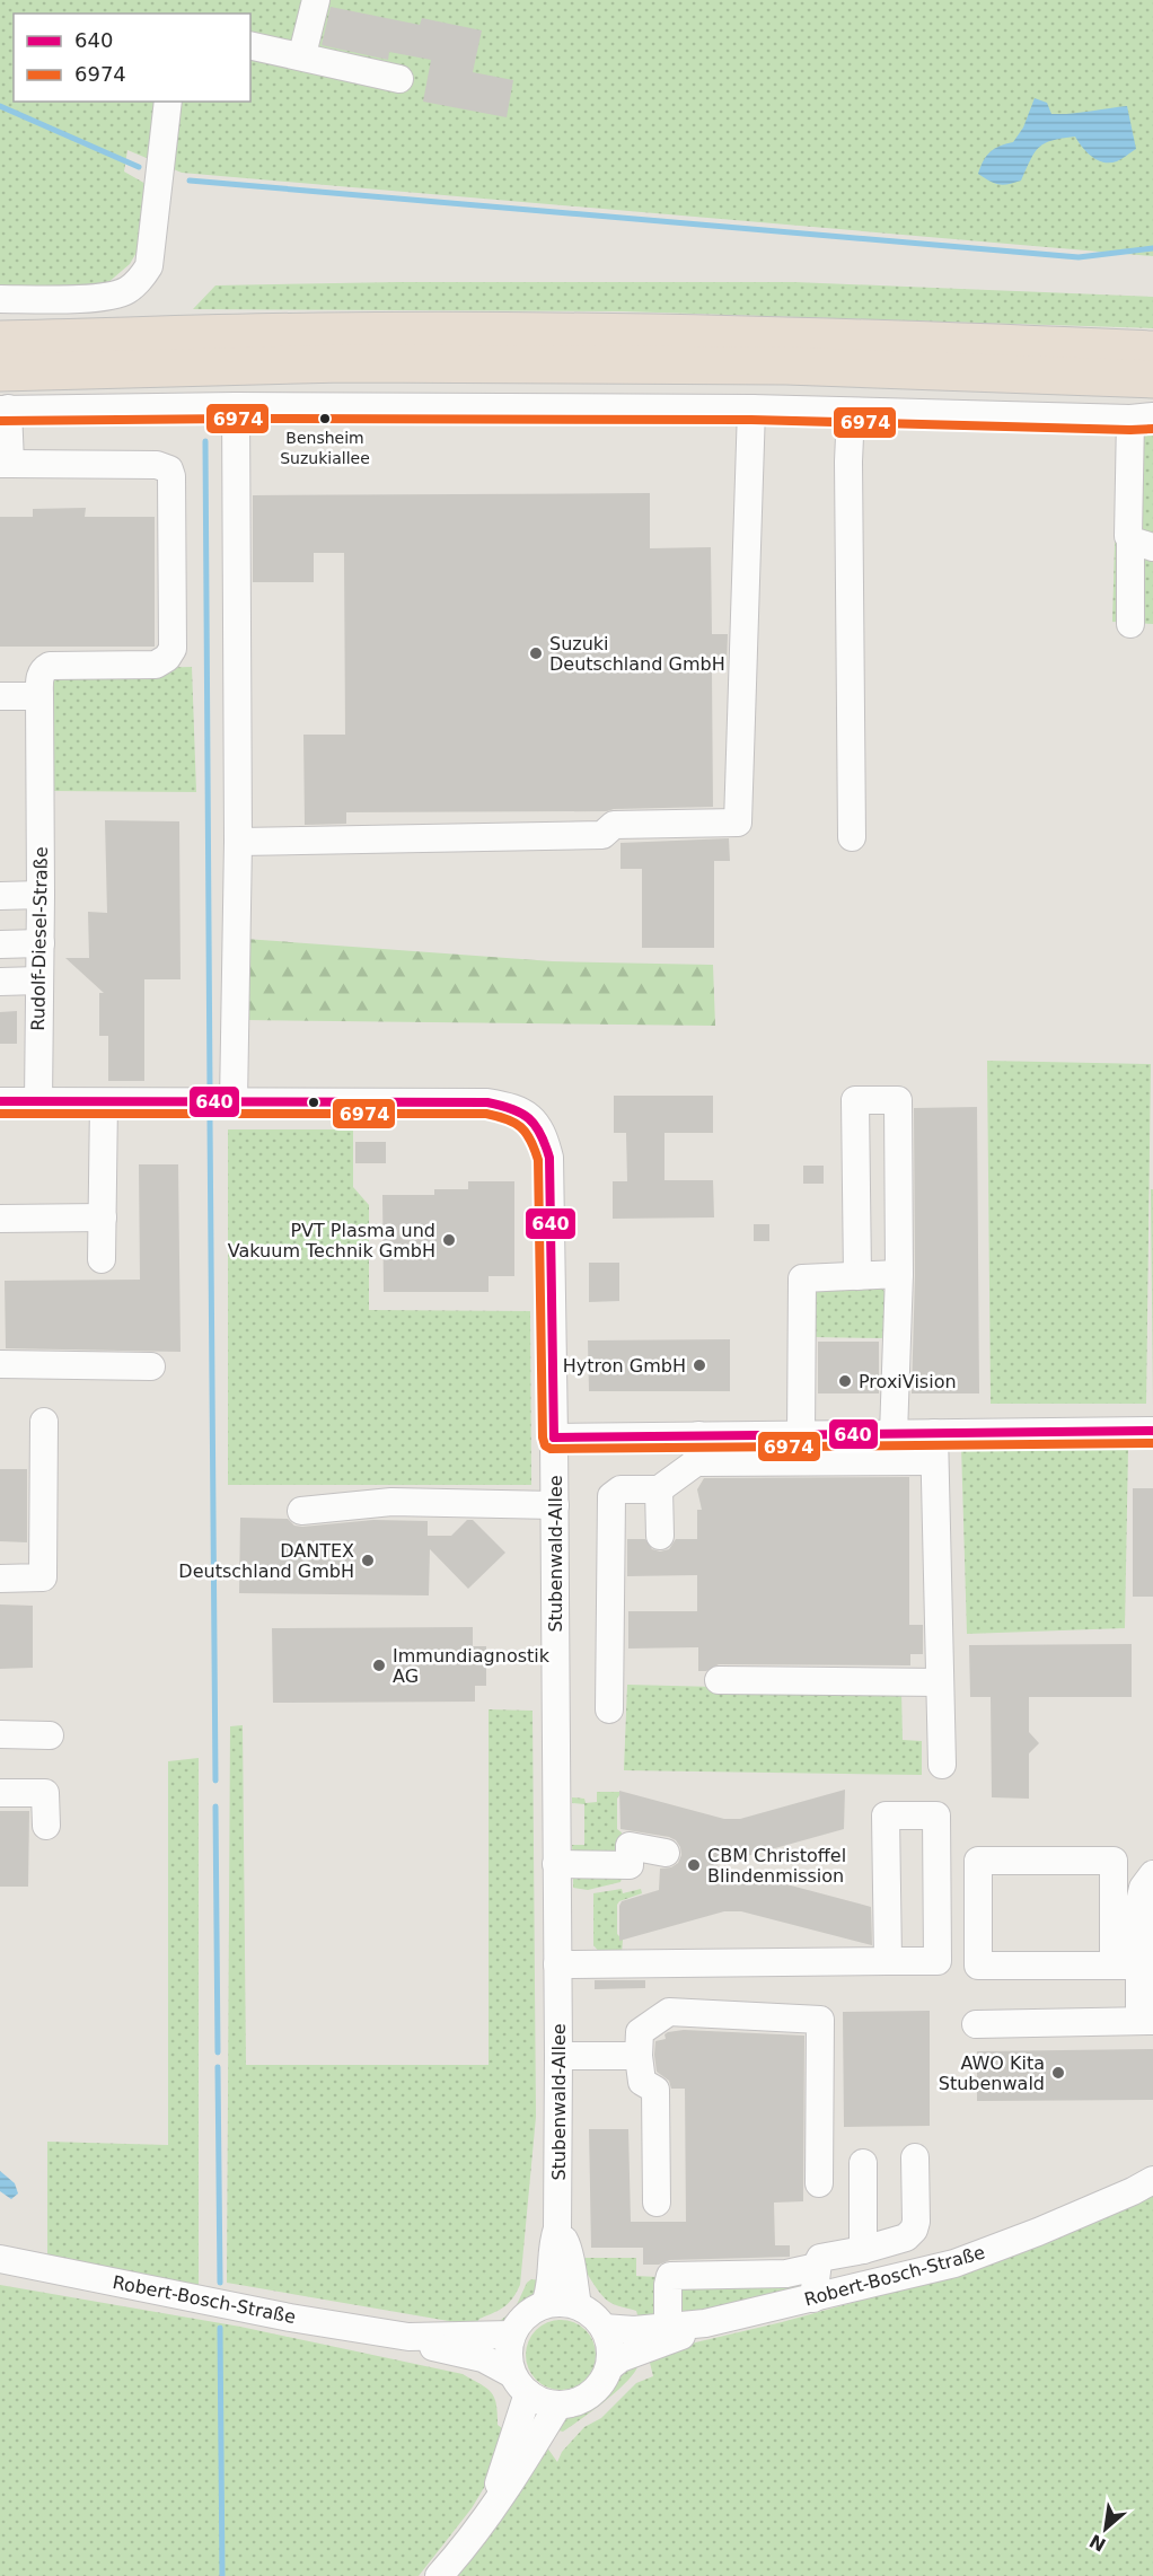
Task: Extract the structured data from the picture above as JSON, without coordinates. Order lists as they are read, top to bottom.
{
  "streets": {
    "street": ["Rudolf-Diesel-Straße", "Stubenwald-Allee", "Robert-Bosch-Straße"]
  },
  "crossings": [
    ["Stubenwald-Allee", "Robert-Bosch-Straße"]
  ],
  "places": [
    "Bensheim Suzukiallee",
    "Suzuki Deutschland GmbH",
    "PVT Plasma und Vakuum Technik GmbH",
    "Hytron GmbH",
    "ProxiVision",
    "DANTEX Deutschland GmbH",
    "Immundiagnostik AG",
    "CBM Christoffel Blindenmission",
    "AWO Kita Stubenwald"
  ],
  "lines": ["transit line 6974", "transit line 640"],
  "legend": ["640", "6974"],
  "north": "bottom left"
}
